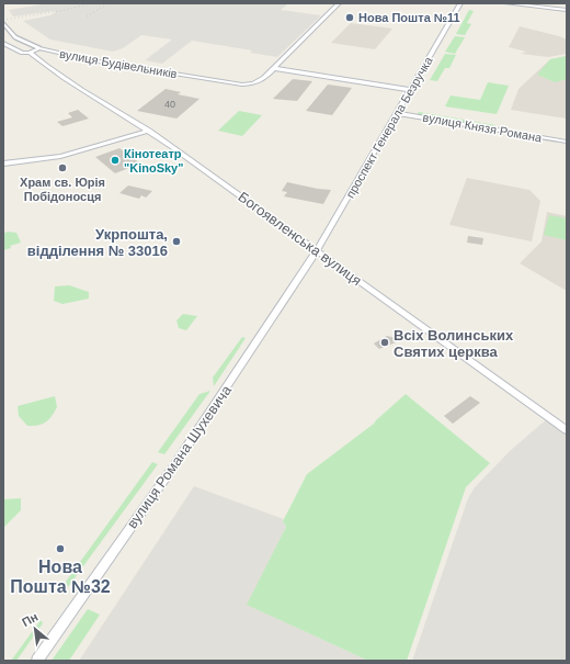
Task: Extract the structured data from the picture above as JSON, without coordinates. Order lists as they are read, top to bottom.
{
  "streets": {
    "street": [
      "вулиця Будівельників",
      "проспект Генерала Безручка",
      "вулиця Князя Романа",
      "Богоявленська вулиця",
      "вулиця Романа Шухевича"
    ]
  },
  "crossings": [
    ["проспект Генерала Безручка", "вулиця Князя Романа"],
    ["проспект Генерала Безручка", "Богоявленська вулиця"],
    ["проспект Генерала Безручка", "вулиця Романа Шухевича"],
    ["Богоявленська вулиця", "вулиця Романа Шухевича"]
  ],
  "places": [
    "Нова Пошта №11",
    "Кінотеатр \"KinoSky\"",
    "Храм св. Юрія Побідоносця",
    "Укрпошта, відділення № 33016",
    "Всіх Волинських Святих церква",
    "Нова Пошта №32"
  ],
  "house_numbers": ["40"],
  "north": "top left"
}
